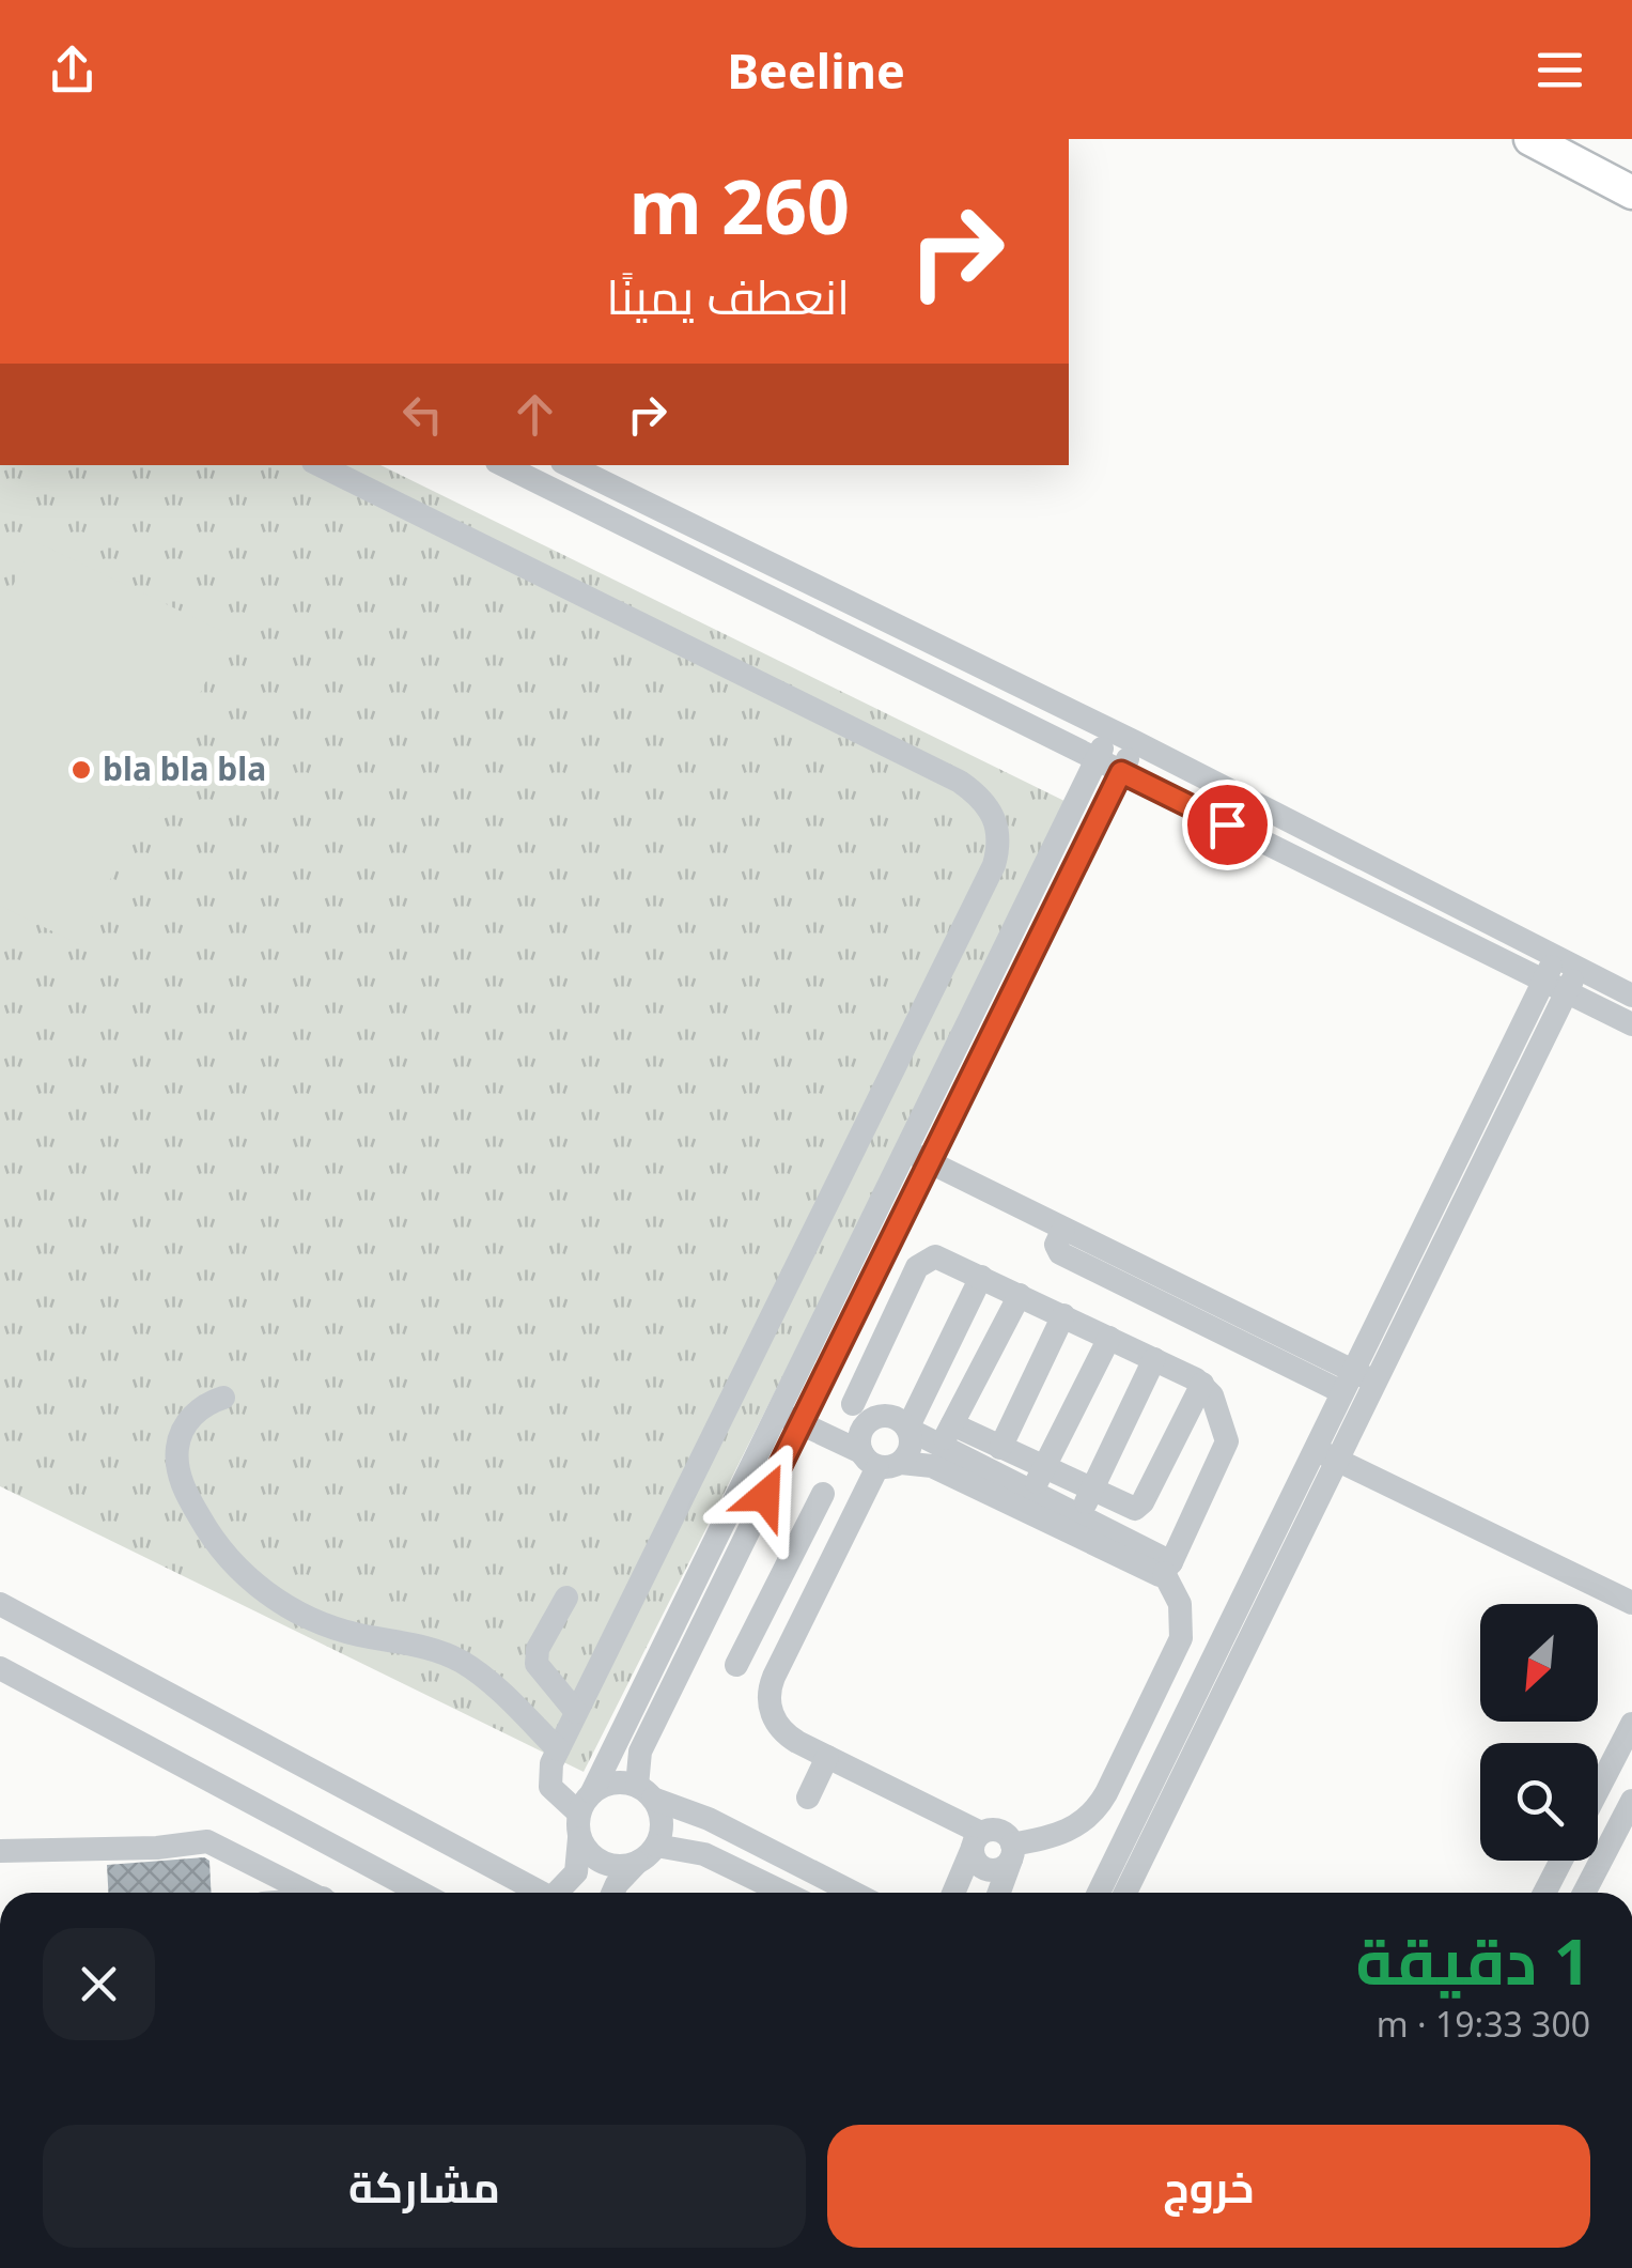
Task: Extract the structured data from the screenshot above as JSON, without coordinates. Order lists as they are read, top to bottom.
{
  "places": ["bla bla bla"],
  "north": "bottom left",
  "page": {
    "header": "Beeline",
    "turn": ["260 m", "انعطف يمينًا"],
    "heading": ["1 دقيقة", "300 m · 19:33"],
    "buttons": ["خروج", "مشاركة"]
  }
}
